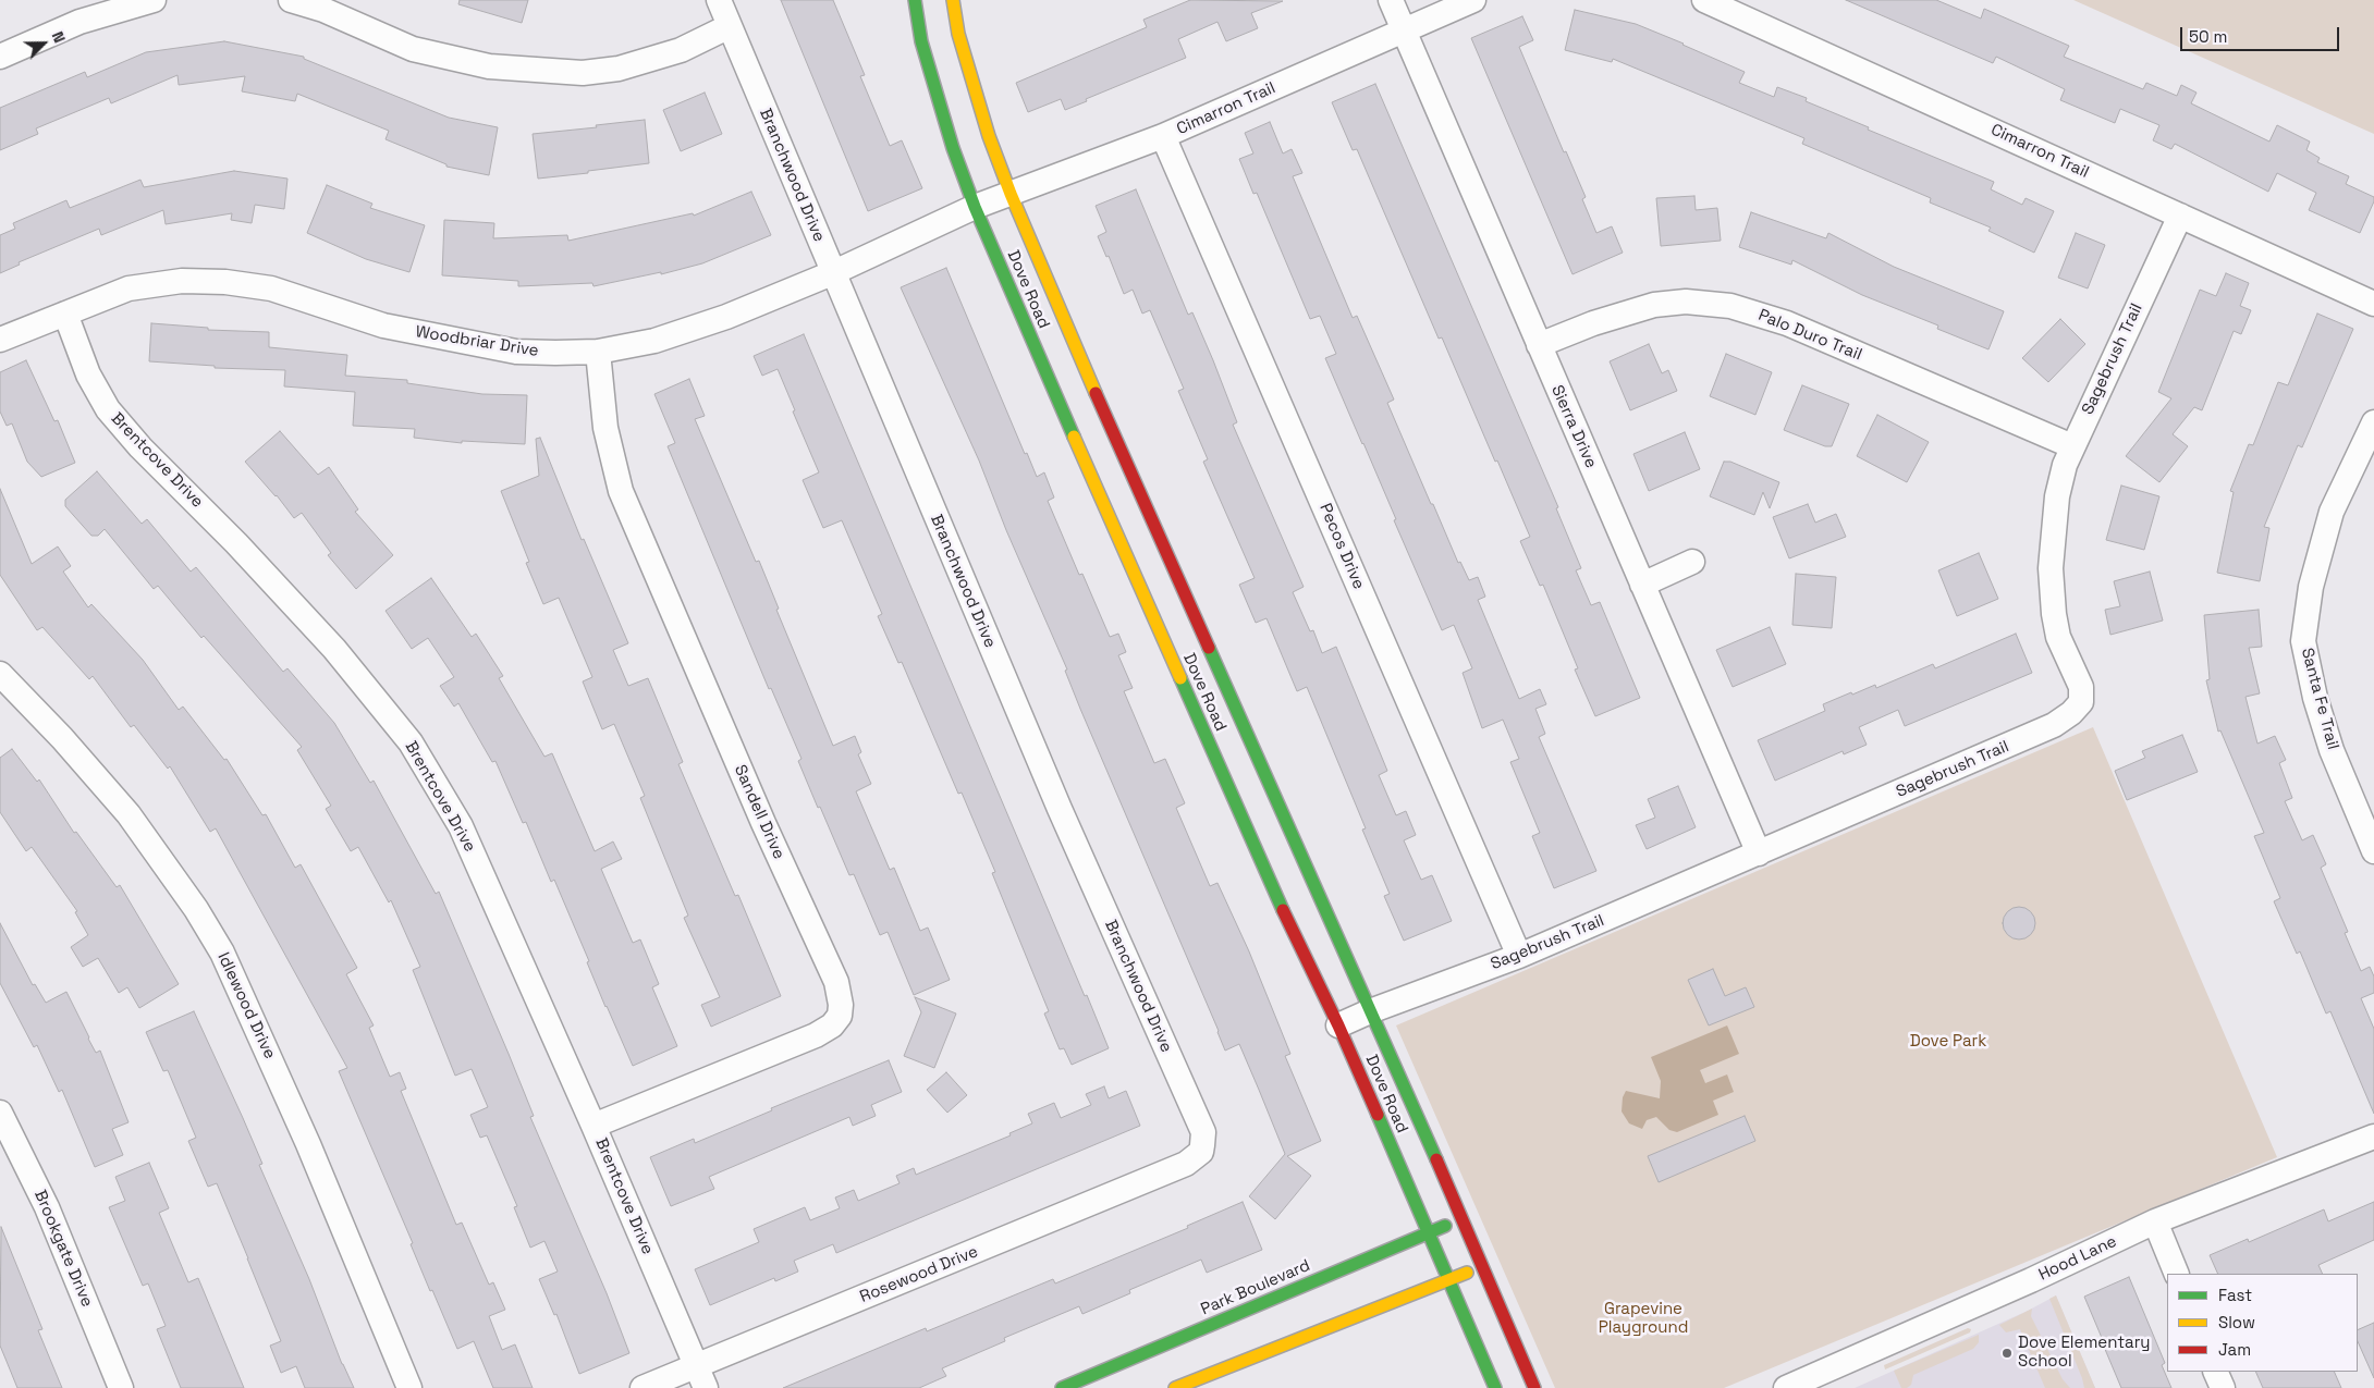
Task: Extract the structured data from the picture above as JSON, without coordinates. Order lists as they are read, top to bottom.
{
  "streets": {
    "main road": ["Dove Road", "Park Boulevard"],
    "street": [
      "Cimarron Trail",
      "Branchwood Drive",
      "Palo Duro Trail",
      "Woodbriar Drive",
      "Sagebrush Trail",
      "Sierra Drive",
      "Brentcove Drive",
      "Pecos Drive",
      "Santa Fe Trail",
      "Sandell Drive",
      "Idlewood Drive",
      "Brookgate Drive",
      "Hood Lane",
      "Rosewood Drive"
    ]
  },
  "crossings": [
    ["Cimarron Trail", "Dove Road"],
    ["Cimarron Trail", "Woodbriar Drive"],
    ["Cimarron Trail", "Sagebrush Trail"],
    ["Cimarron Trail", "Sierra Drive"],
    ["Cimarron Trail", "Pecos Drive"],
    ["Branchwood Drive", "Woodbriar Drive"],
    ["Branchwood Drive", "Rosewood Drive"],
    ["Dove Road", "Woodbriar Drive"],
    ["Dove Road", "Sagebrush Trail"],
    ["Dove Road", "Park Boulevard"],
    ["Palo Duro Trail", "Sagebrush Trail"],
    ["Palo Duro Trail", "Sierra Drive"],
    ["Woodbriar Drive", "Brentcove Drive"],
    ["Woodbriar Drive", "Sandell Drive"],
    ["Sagebrush Trail", "Sierra Drive"],
    ["Sagebrush Trail", "Pecos Drive"],
    ["Brentcove Drive", "Sandell Drive"],
    ["Brentcove Drive", "Rosewood Drive"]
  ],
  "parks": ["Dove Park", "Grapevine Playground"],
  "places": ["Dove Elementary School"],
  "legend": ["Fast", "Slow", "Jam"],
  "scale_bar": "50 m",
  "north": "top right"
}
